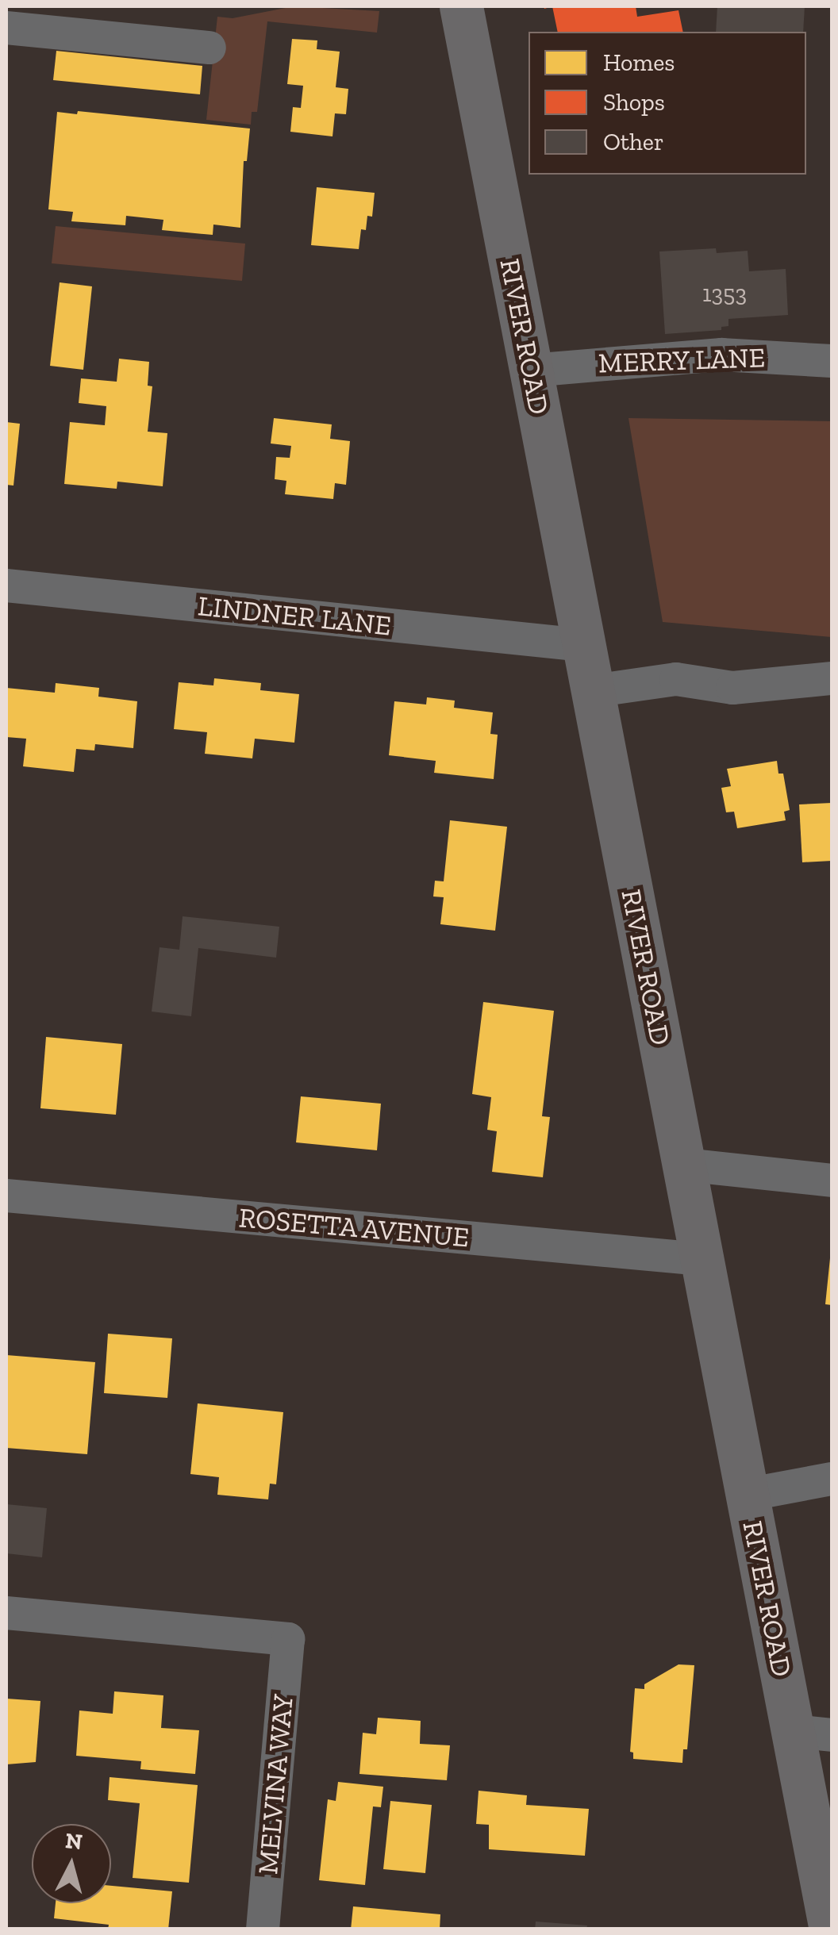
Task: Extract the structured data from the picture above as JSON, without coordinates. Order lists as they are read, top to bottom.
{
  "streets": {
    "main road": ["RIVER ROAD"],
    "street": [
      "MERRY LANE",
      "LINDNER LANE",
      "ROSETTA AVENUE",
      "MELVINA WAY"
    ]
  },
  "crossings": [
    ["RIVER ROAD", "MERRY LANE"],
    ["RIVER ROAD", "LINDNER LANE"],
    ["RIVER ROAD", "ROSETTA AVENUE"]
  ],
  "house_numbers": ["1353"],
  "legend": ["Homes", "Shops", "Other"],
  "north": "top"
}
